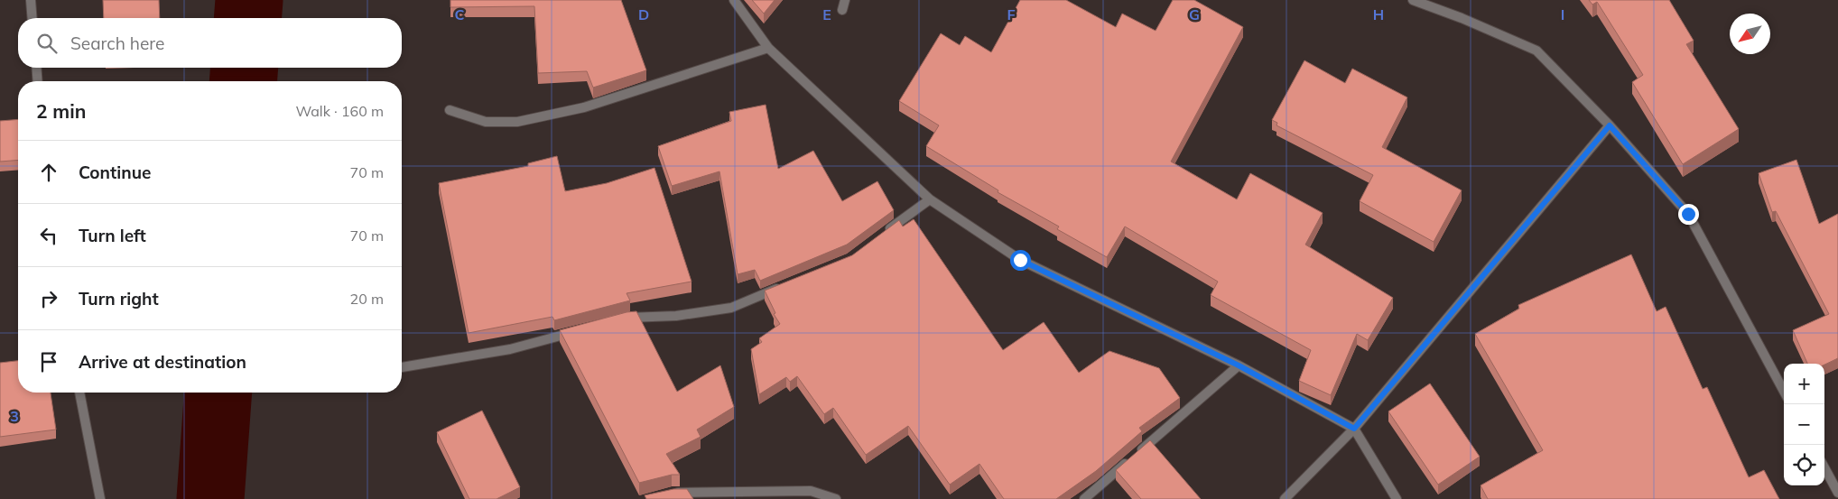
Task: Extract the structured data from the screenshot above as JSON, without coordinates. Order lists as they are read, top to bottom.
{
  "north": "bottom left",
  "page": {
    "search": "Search here",
    "heading": ["2 min", "Walk · 160 m"],
    "list": [
      ["Continue", "70 m"],
      ["Turn left", "70 m"],
      ["Turn right", "20 m"],
      "Arrive at destination"
    ],
    "map_buttons": ["+", "−"]
  },
  "grid": {
    "columns": [
      "C",
      "D",
      "E",
      "F",
      "G",
      "H",
      "I"
    ],
    "rows": ["3"]
  }
}
